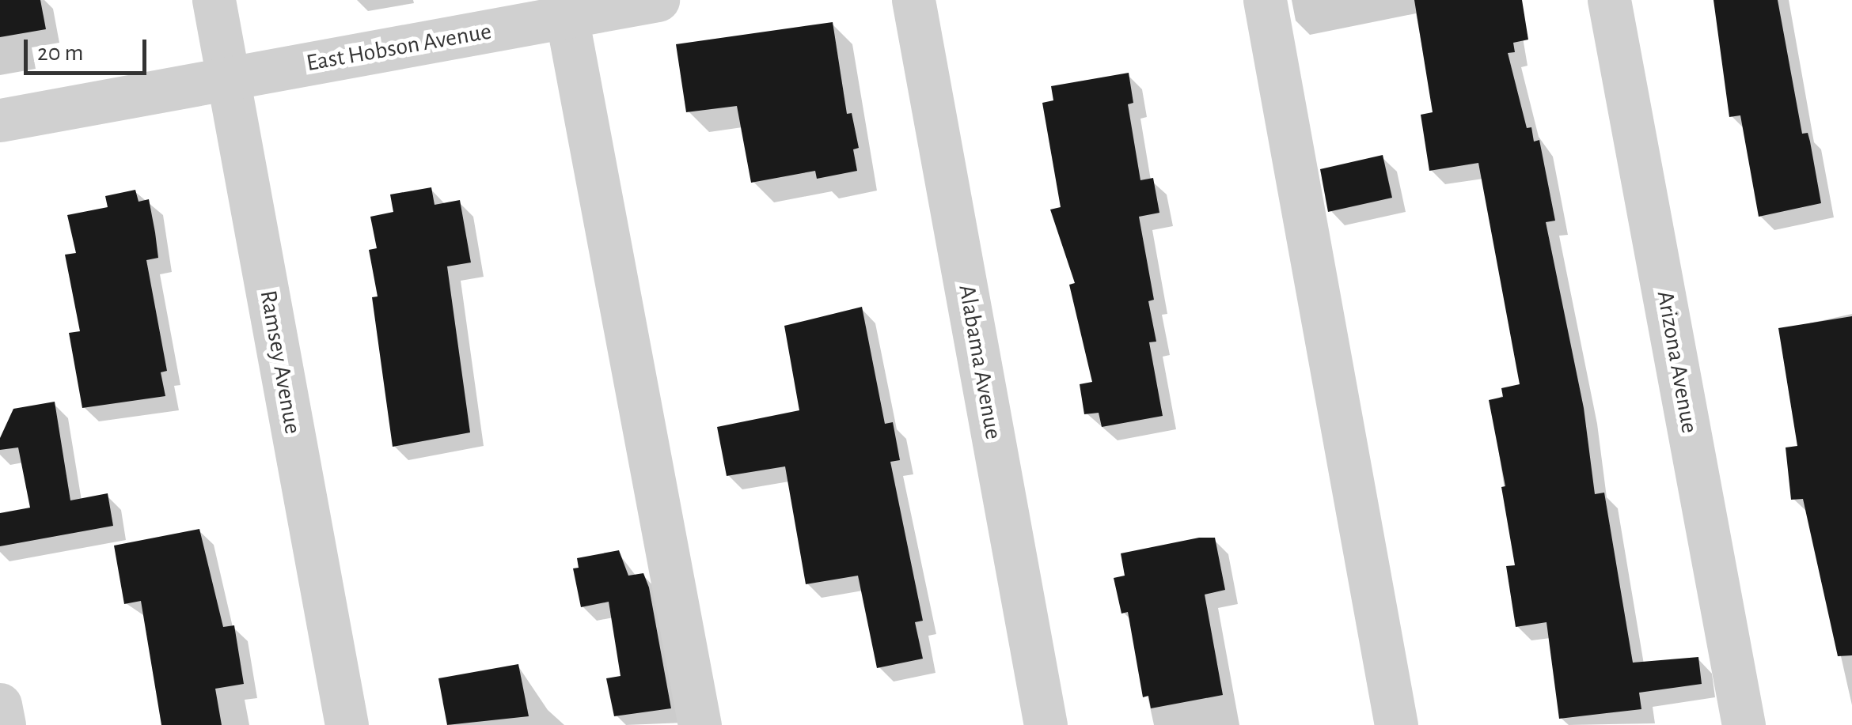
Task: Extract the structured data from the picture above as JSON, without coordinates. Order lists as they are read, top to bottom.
{
  "streets": {
    "street": [
      "East Hobson Avenue",
      "Ramsey Avenue",
      "Alabama Avenue",
      "Arizona Avenue"
    ]
  },
  "crossings": [
    ["East Hobson Avenue", "Ramsey Avenue"]
  ],
  "scale_bar": "20 m"
}
